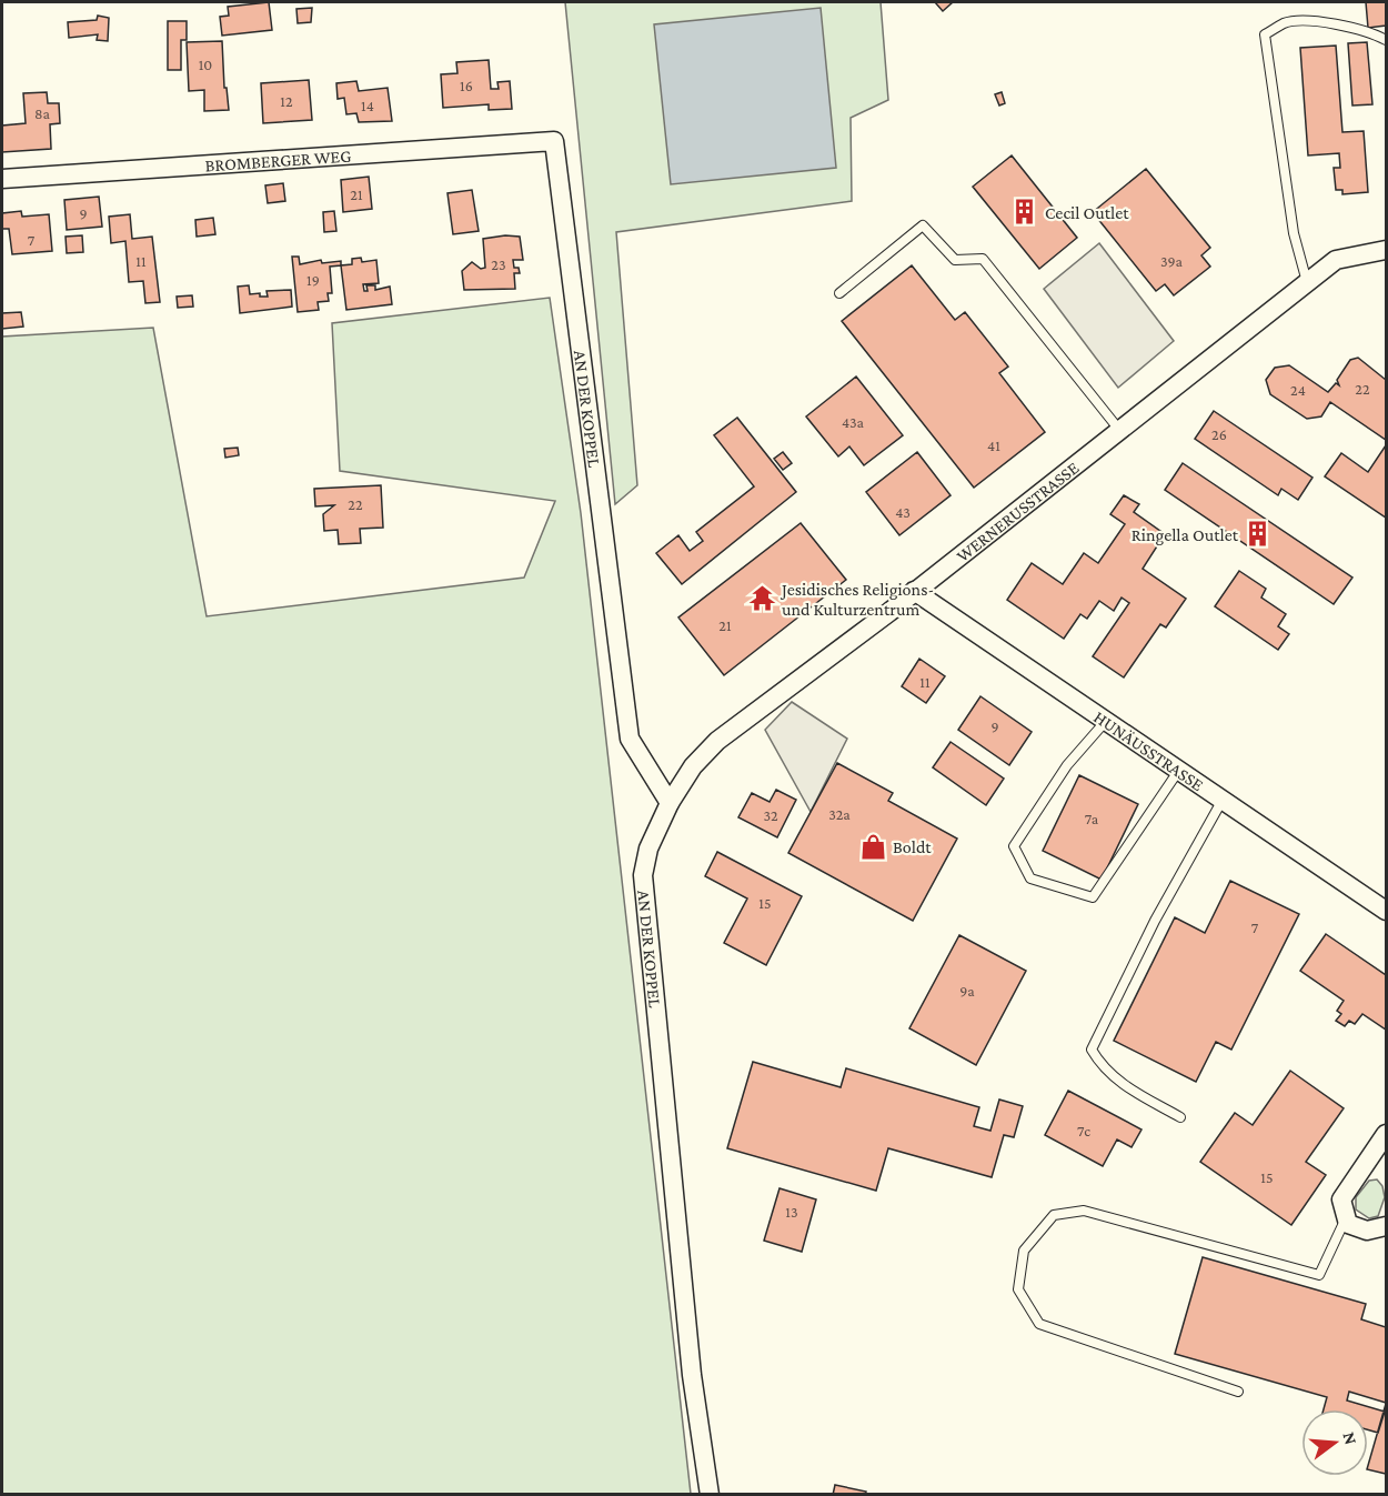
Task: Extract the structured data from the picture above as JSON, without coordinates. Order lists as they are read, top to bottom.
{
  "streets": {
    "street": [
      "BROMBERGER WEG",
      "AN DER KOPPEL",
      "WERNERUSSTRASSE",
      "HUNÄUSSTRASSE"
    ]
  },
  "crossings": [
    ["BROMBERGER WEG", "AN DER KOPPEL"],
    ["AN DER KOPPEL", "WERNERUSSTRASSE"],
    ["WERNERUSSTRASSE", "HUNÄUSSTRASSE"]
  ],
  "places": {
    "building": ["Cecil Outlet", "Ringella Outlet"],
    "temple": ["Jesidisches Religions- und Kulturzentrum"],
    "shop": ["Boldt"]
  },
  "house_numbers": [
    "10",
    "16",
    "12",
    "14",
    "8a",
    "21",
    "9",
    "7",
    "11",
    "39a",
    "23",
    "19",
    "22",
    "24",
    "43a",
    "26",
    "41",
    "22",
    "43",
    "21",
    "11",
    "9",
    "32a",
    "32",
    "7a",
    "15",
    "7",
    "9a",
    "7c",
    "15",
    "13"
  ],
  "north": "right"
}
